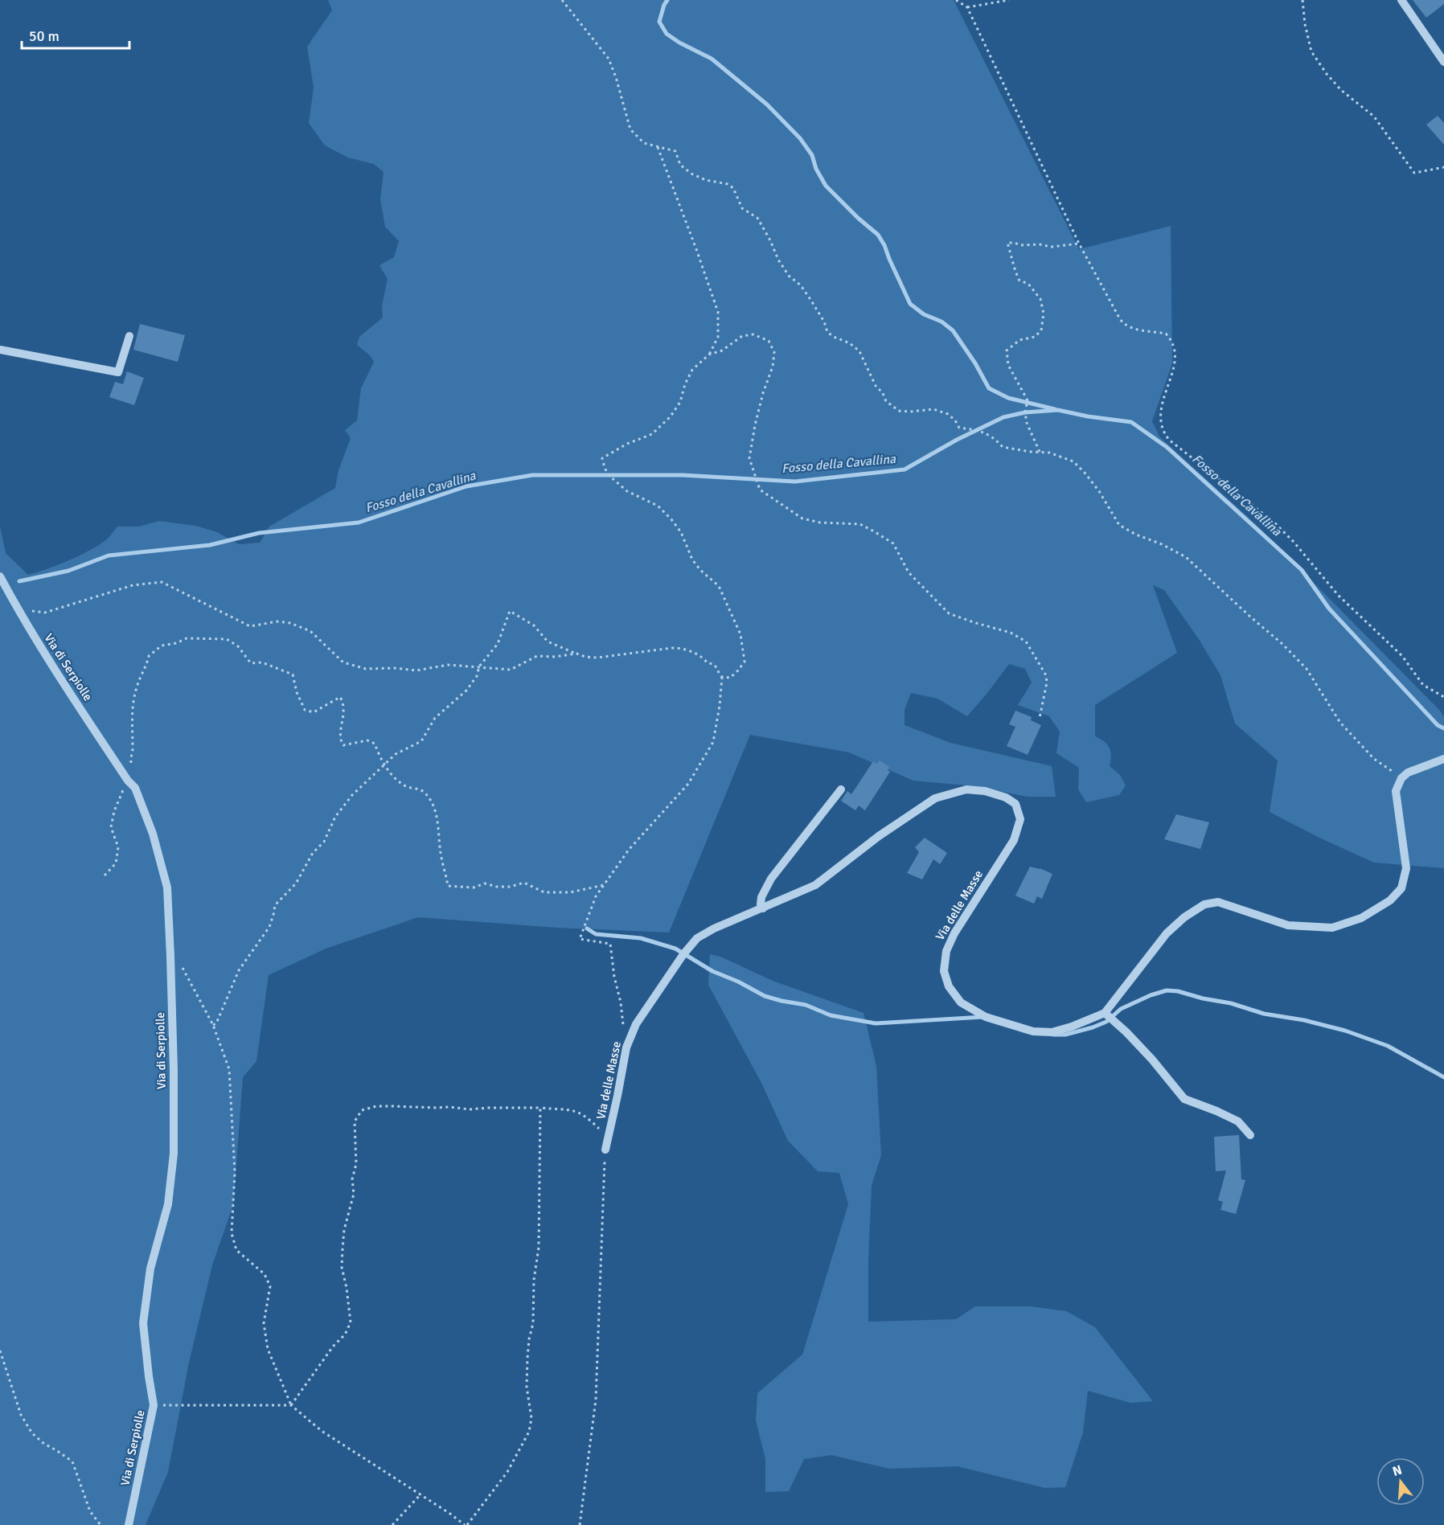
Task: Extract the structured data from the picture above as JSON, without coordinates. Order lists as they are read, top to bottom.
{
  "streets": {
    "street": ["Via di Serpiolle", "Via delle Masse"]
  },
  "water": ["Fosso della Cavallina"],
  "scale_bar": "50 m",
  "north": "top"
}
